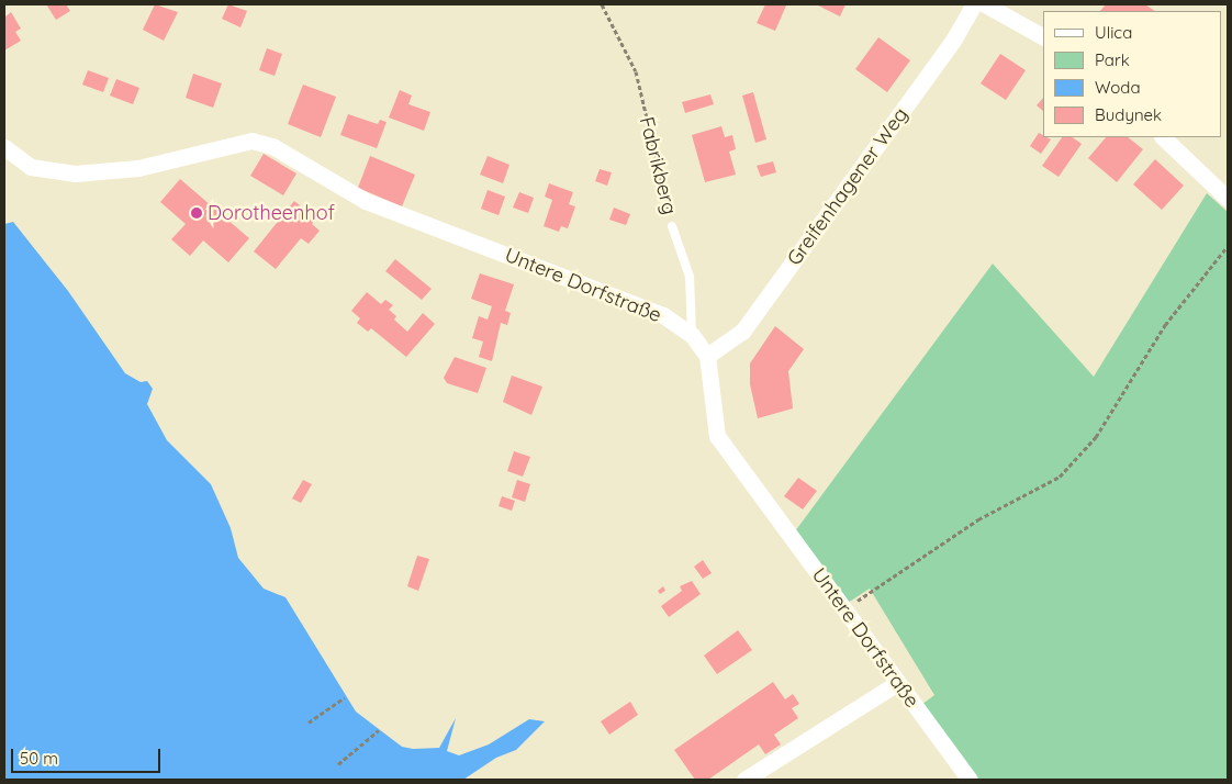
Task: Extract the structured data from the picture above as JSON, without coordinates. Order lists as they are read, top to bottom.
{
  "streets": {
    "street": ["Greifenhagener Weg", "Untere Dorfstraße"],
    "lane": ["Fabrikberg"]
  },
  "crossings": [
    ["Fabrikberg", "Untere Dorfstraße"],
    ["Greifenhagener Weg", "Untere Dorfstraße"]
  ],
  "places": ["Dorotheenhof"],
  "legend": [
    "Ulica",
    "Park",
    "Woda",
    "Budynek"
  ],
  "scale_bar": "50 m"
}
